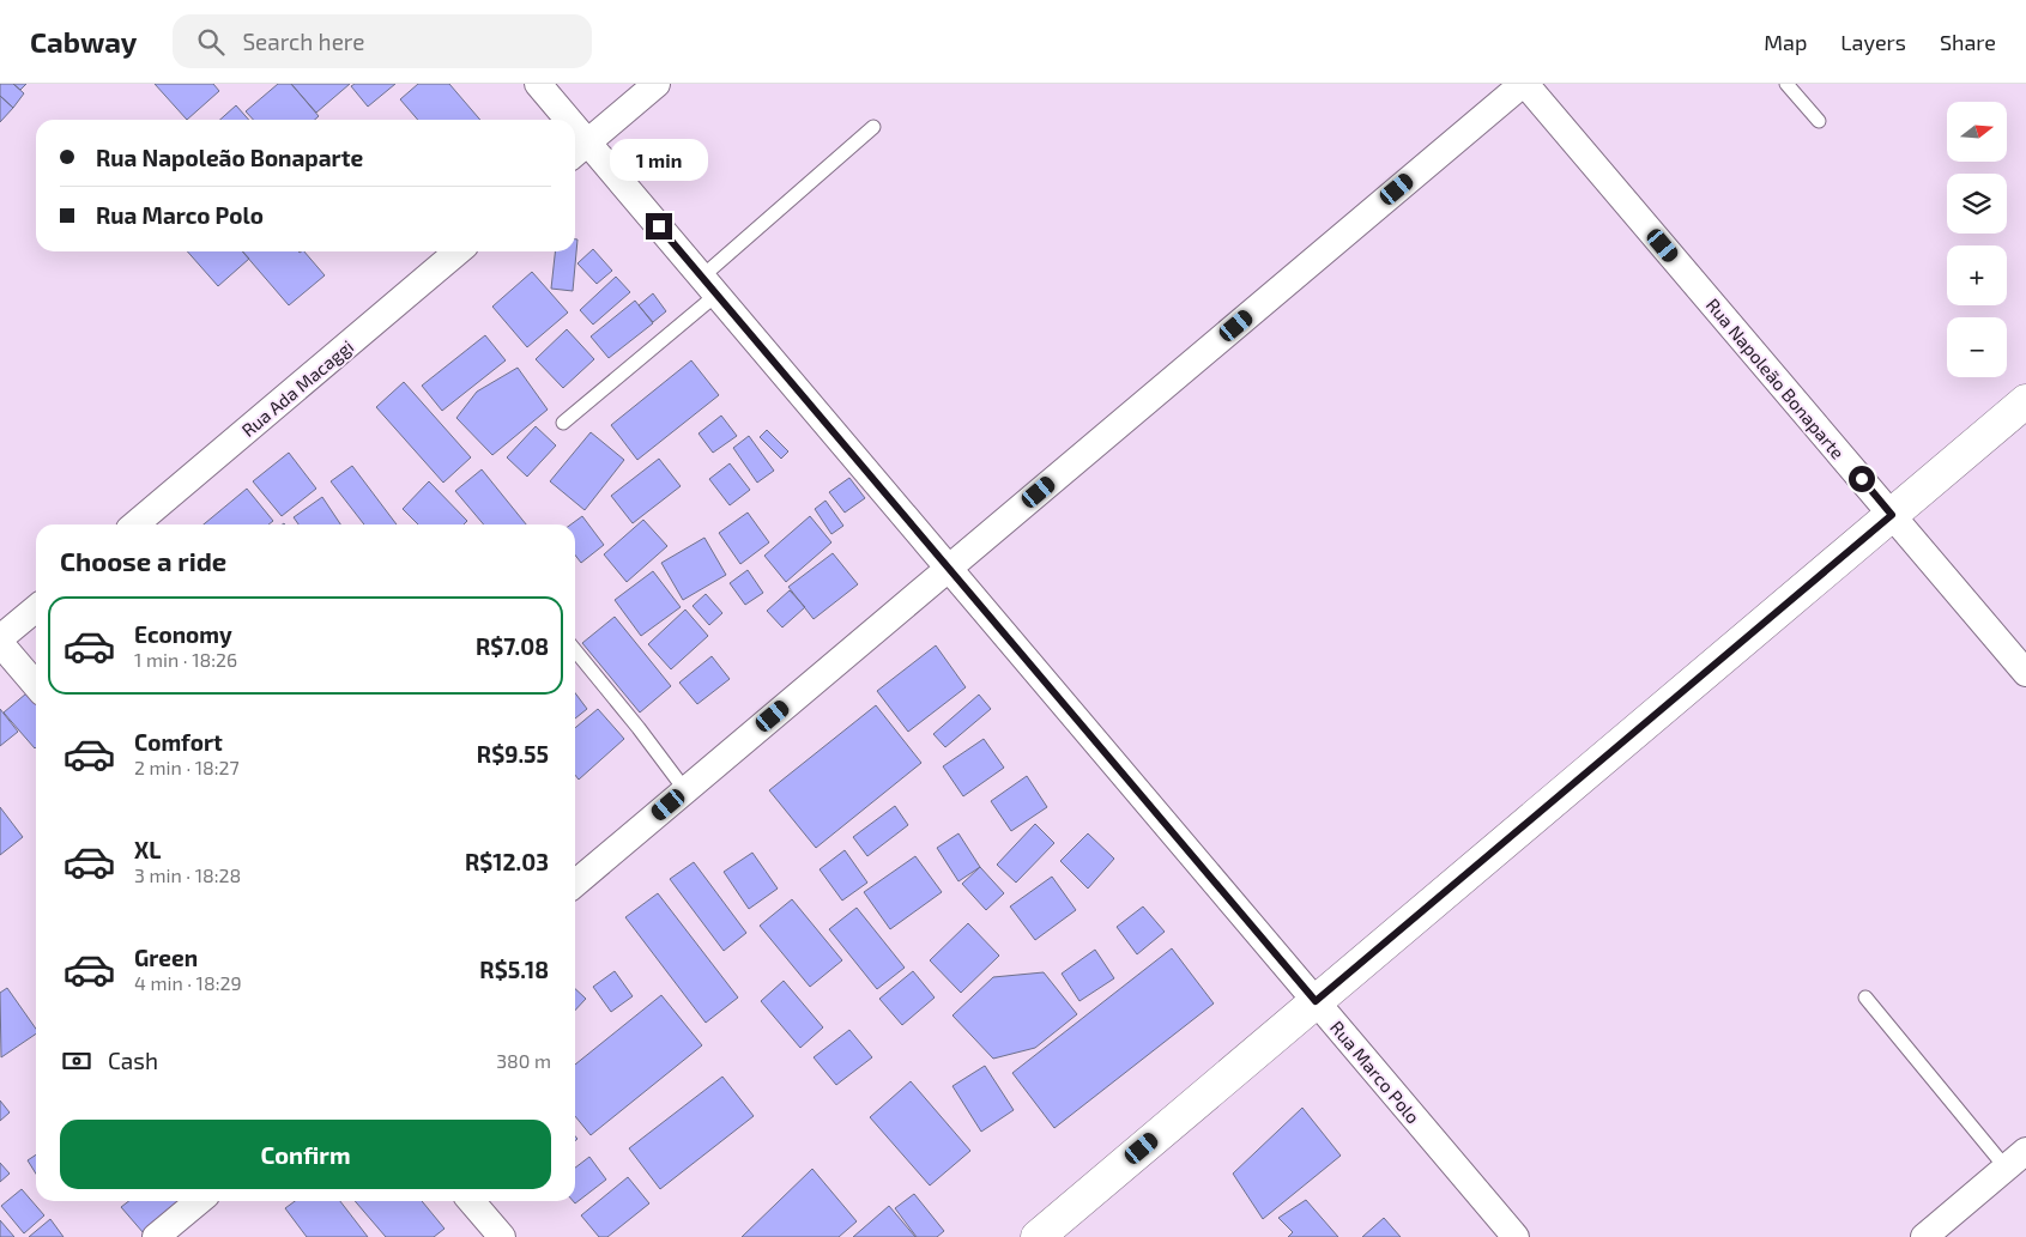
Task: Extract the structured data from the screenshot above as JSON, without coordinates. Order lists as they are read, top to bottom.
{
  "streets": {
    "street": ["Rua Napoleão Bonaparte", "Rua Ada Macaggi", "Rua Marco Polo"]
  },
  "north": "right",
  "page": {
    "header": "Cabway",
    "search": "Search here",
    "nav": ["Map", "Layers", "Share"],
    "map_buttons": ["+", "−"],
    "banner": ["Rua Napoleão Bonaparte", "Rua Marco Polo"],
    "bubble": "1 min",
    "heading": "Choose a ride",
    "list": [
      {
        "name": "Economy",
        "note": "1 min · 18:26",
        "value": "R$7.08"
      },
      {
        "name": "Comfort",
        "note": "2 min · 18:27",
        "value": "R$9.55"
      },
      {
        "name": "XL",
        "note": "3 min · 18:28",
        "value": "R$12.03"
      },
      {
        "name": "Green",
        "note": "4 min · 18:29",
        "value": "R$5.18"
      }
    ],
    "pay": ["Cash", "380 m"],
    "buttons": "Confirm"
  }
}
